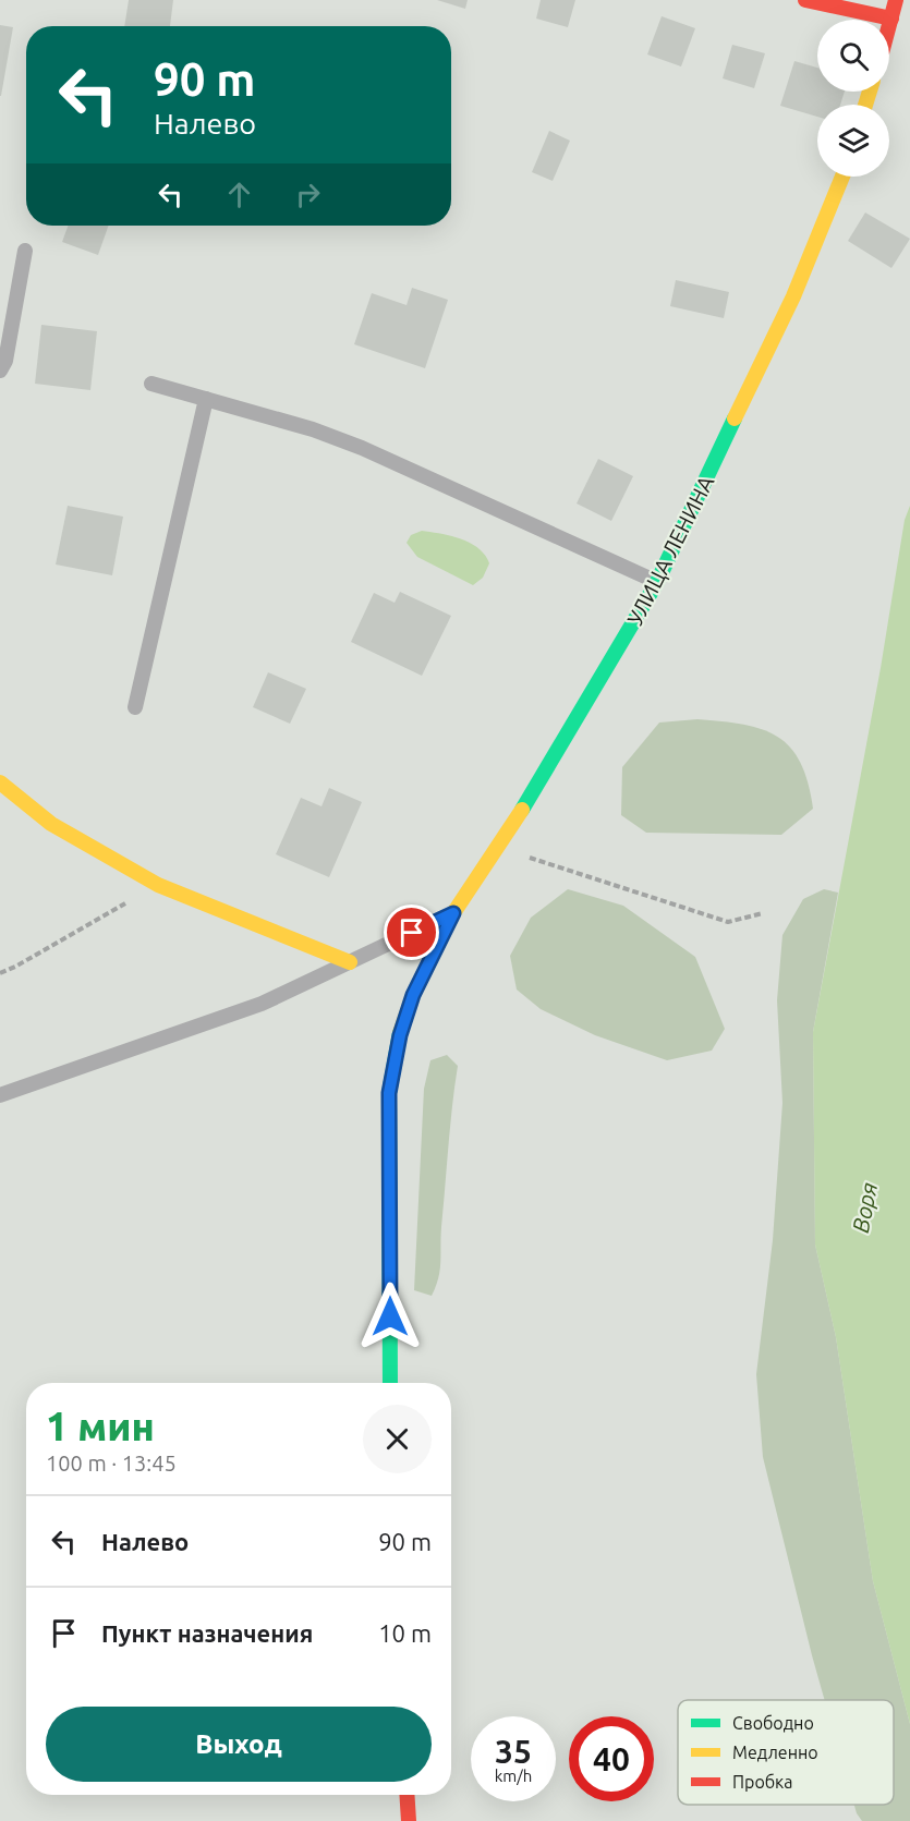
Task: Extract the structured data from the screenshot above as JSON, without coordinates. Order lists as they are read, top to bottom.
{
  "streets": {
    "street": ["УЛИЦА ЛЕНИНА"]
  },
  "water": ["Воря"],
  "legend": ["Свободно", "Медленно", "Пробка"],
  "page": {
    "turn": ["90 m", "Налево"],
    "heading": ["1 мин", "100 m · 13:45"],
    "list": [
      {
        "name": "Налево",
        "value": "90 m"
      },
      {
        "name": "Пункт назначения",
        "value": "10 m"
      }
    ],
    "buttons": "Выход",
    "speed": "35 km/h",
    "limit": "40"
  }
}
